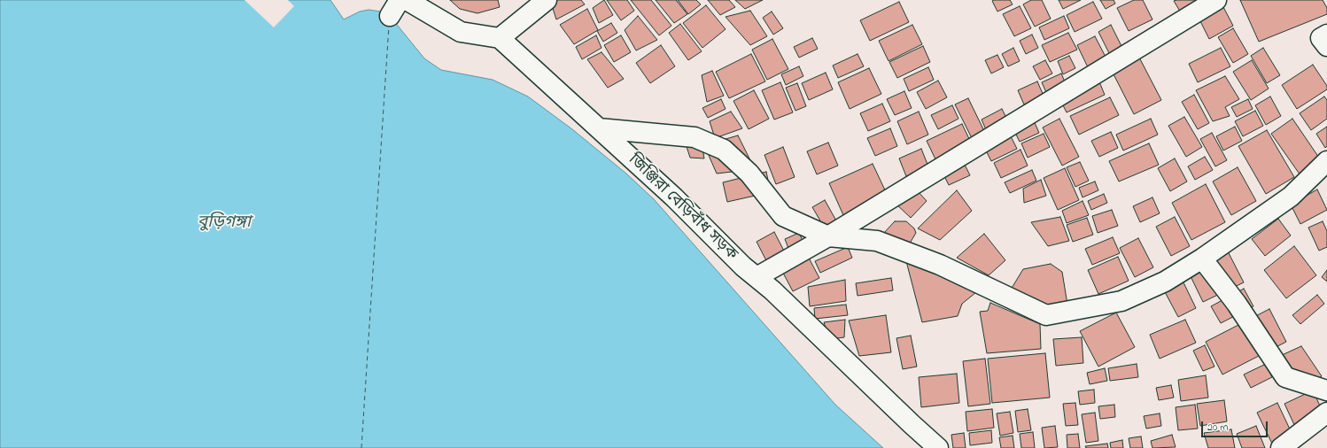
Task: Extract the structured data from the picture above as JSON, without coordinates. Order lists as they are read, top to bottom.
{
  "streets": {
    "street": ["জিঞ্জিরা বেড়িবাঁধ সড়ক"]
  },
  "water": ["বুড়িগঙ্গা"],
  "scale_bar": "20 m"
}
